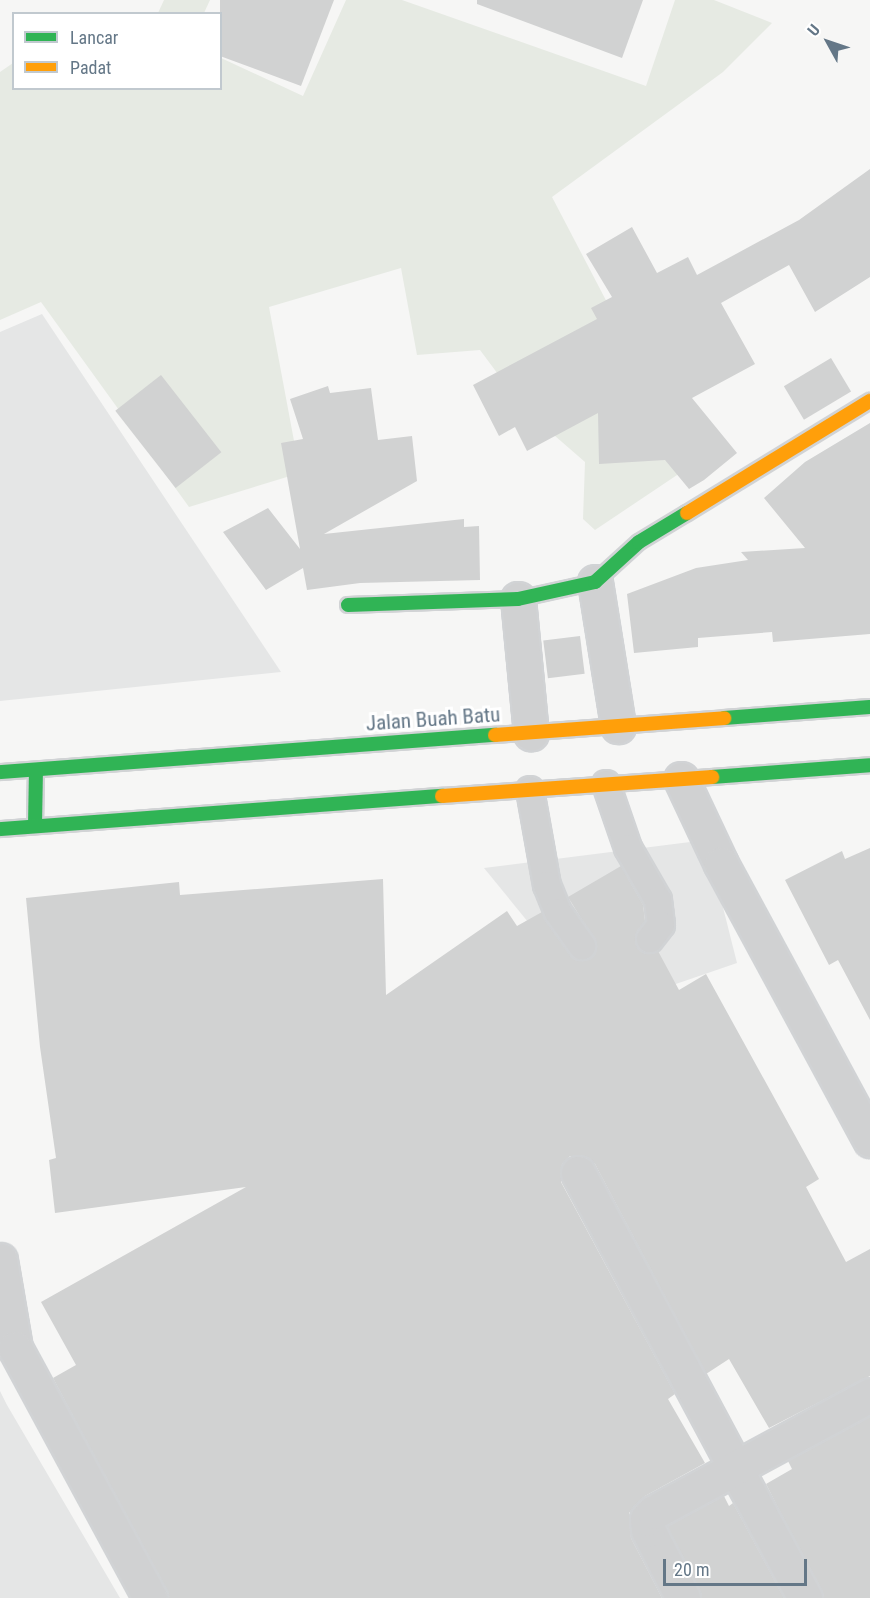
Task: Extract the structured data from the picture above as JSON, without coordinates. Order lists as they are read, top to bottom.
{
  "streets": {
    "main road": ["Jalan Buah Batu"]
  },
  "legend": ["Lancar", "Padat"],
  "scale_bar": "20 m",
  "north": "top left"
}
